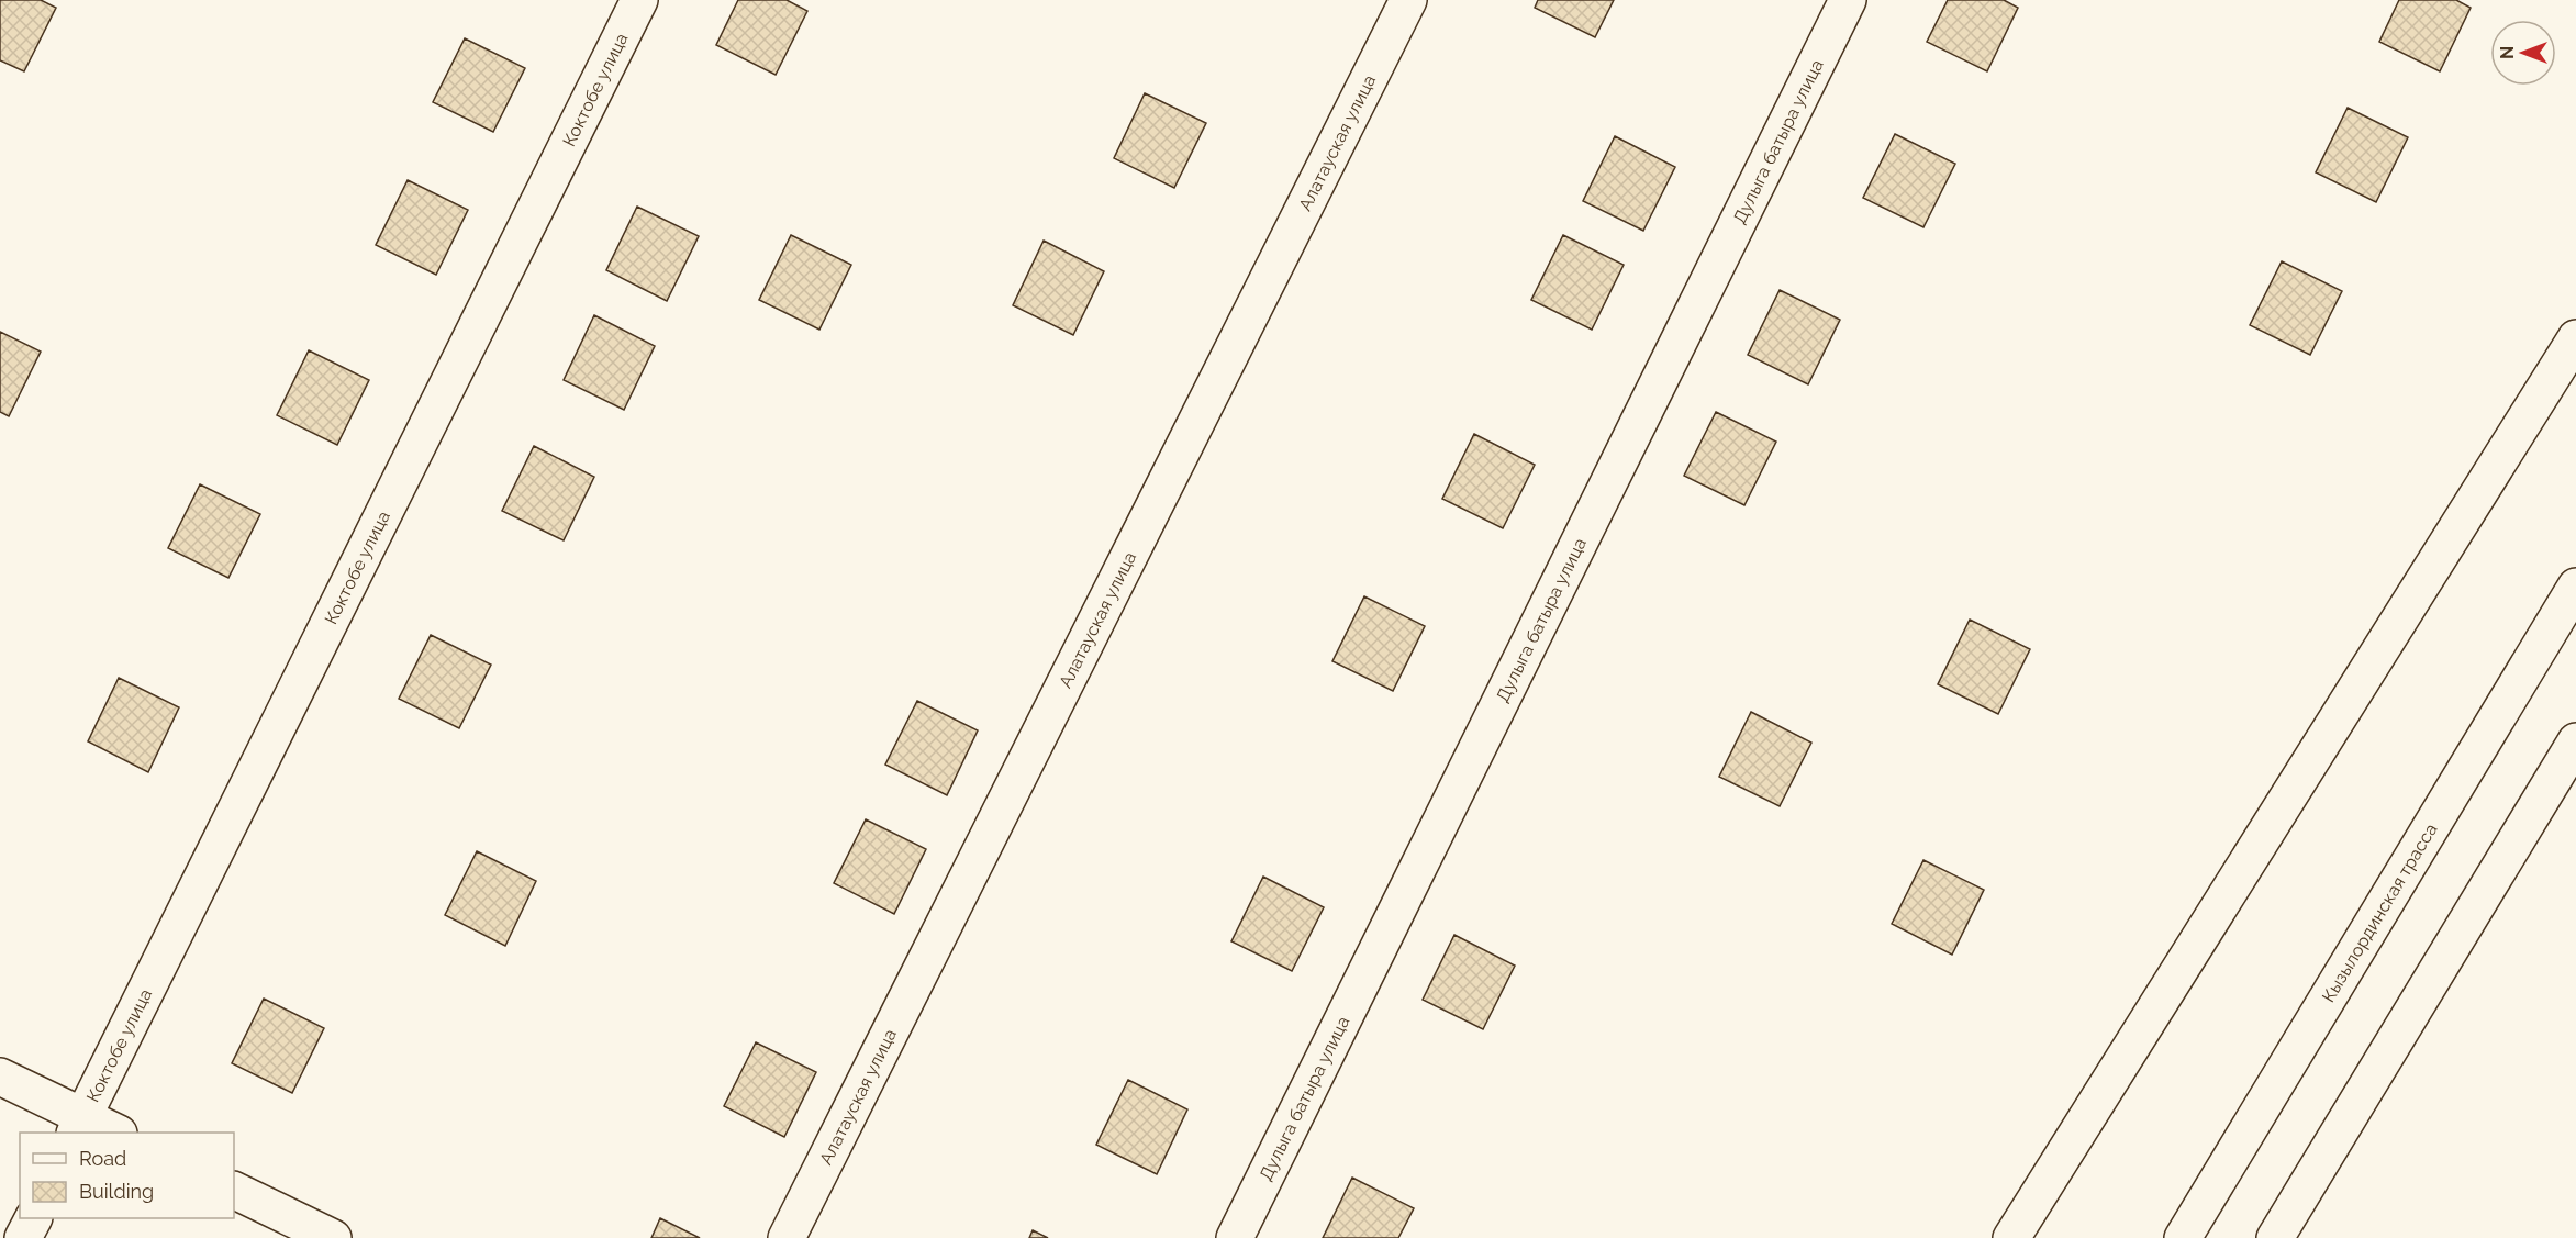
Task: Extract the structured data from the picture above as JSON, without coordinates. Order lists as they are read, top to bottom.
{
  "streets": {
    "main road": [
      "Коктобе улица",
      "Дулыга батыра улица",
      "Алатауская улица",
      "Кызылординская трасса"
    ]
  },
  "legend": ["Road", "Building"],
  "north": "left"
}
